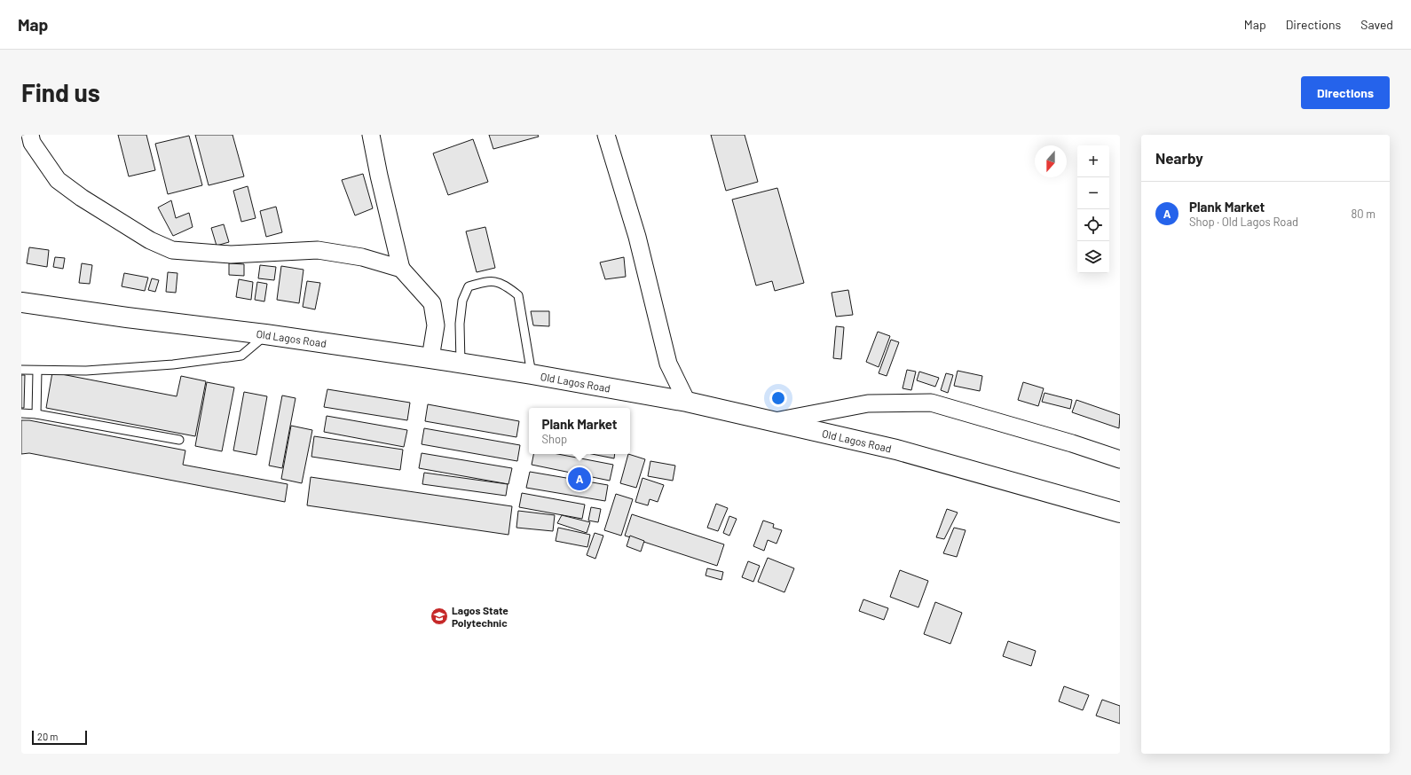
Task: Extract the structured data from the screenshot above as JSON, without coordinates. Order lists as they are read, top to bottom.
{
  "streets": {
    "main road": ["Old Lagos Road"]
  },
  "places": {
    "school or university": ["Lagos State Polytechnic"]
  },
  "scale_bar": "20 m",
  "north": "bottom",
  "page": {
    "header": "Map",
    "nav": ["Map", "Directions", "Saved"],
    "buttons": "Directions",
    "title": "Find us",
    "heading": "Nearby",
    "map_buttons": ["+", "−"],
    "list": [
      {
        "mark": "A",
        "name": "Plank Market",
        "note": "Shop · Old Lagos Road",
        "value": "80 m"
      }
    ],
    "popup": ["Plank Market", "Shop"],
    "pins": "A",
    "scale": "20 m"
  }
}
